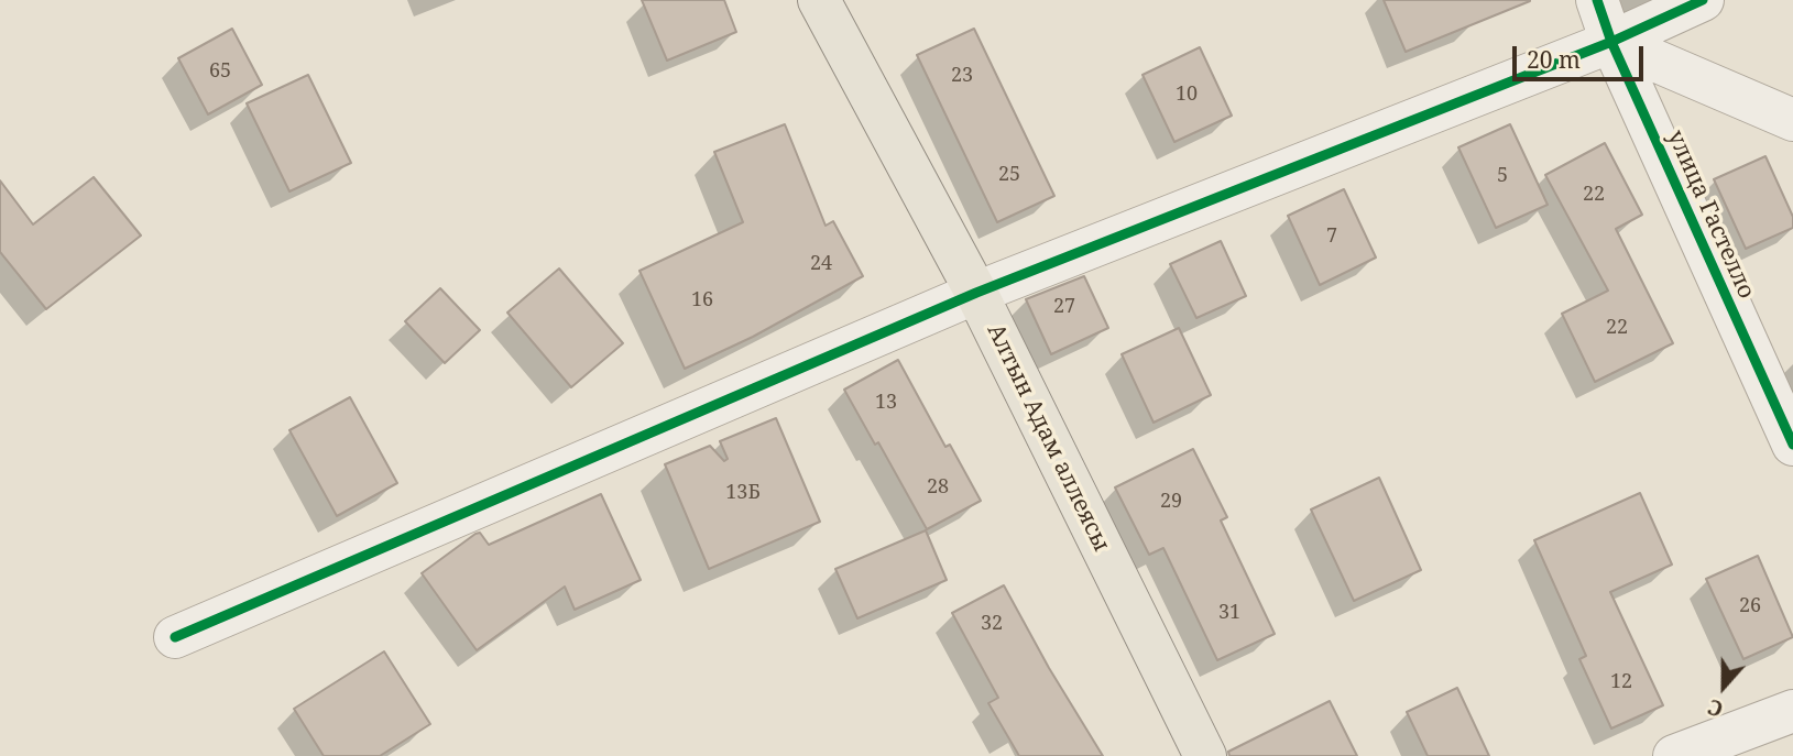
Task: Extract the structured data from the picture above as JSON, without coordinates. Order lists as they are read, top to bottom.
{
  "streets": {
    "main road": ["Алтын Адам аллеясы"],
    "street": ["улица Гастелло"]
  },
  "house_numbers": [
    "65",
    "23",
    "10",
    "25",
    "5",
    "22",
    "7",
    "24",
    "16",
    "27",
    "22",
    "13",
    "28",
    "13Б",
    "29",
    "26",
    "31",
    "32",
    "12"
  ],
  "scale_bar": "20 m",
  "north": "bottom"
}
